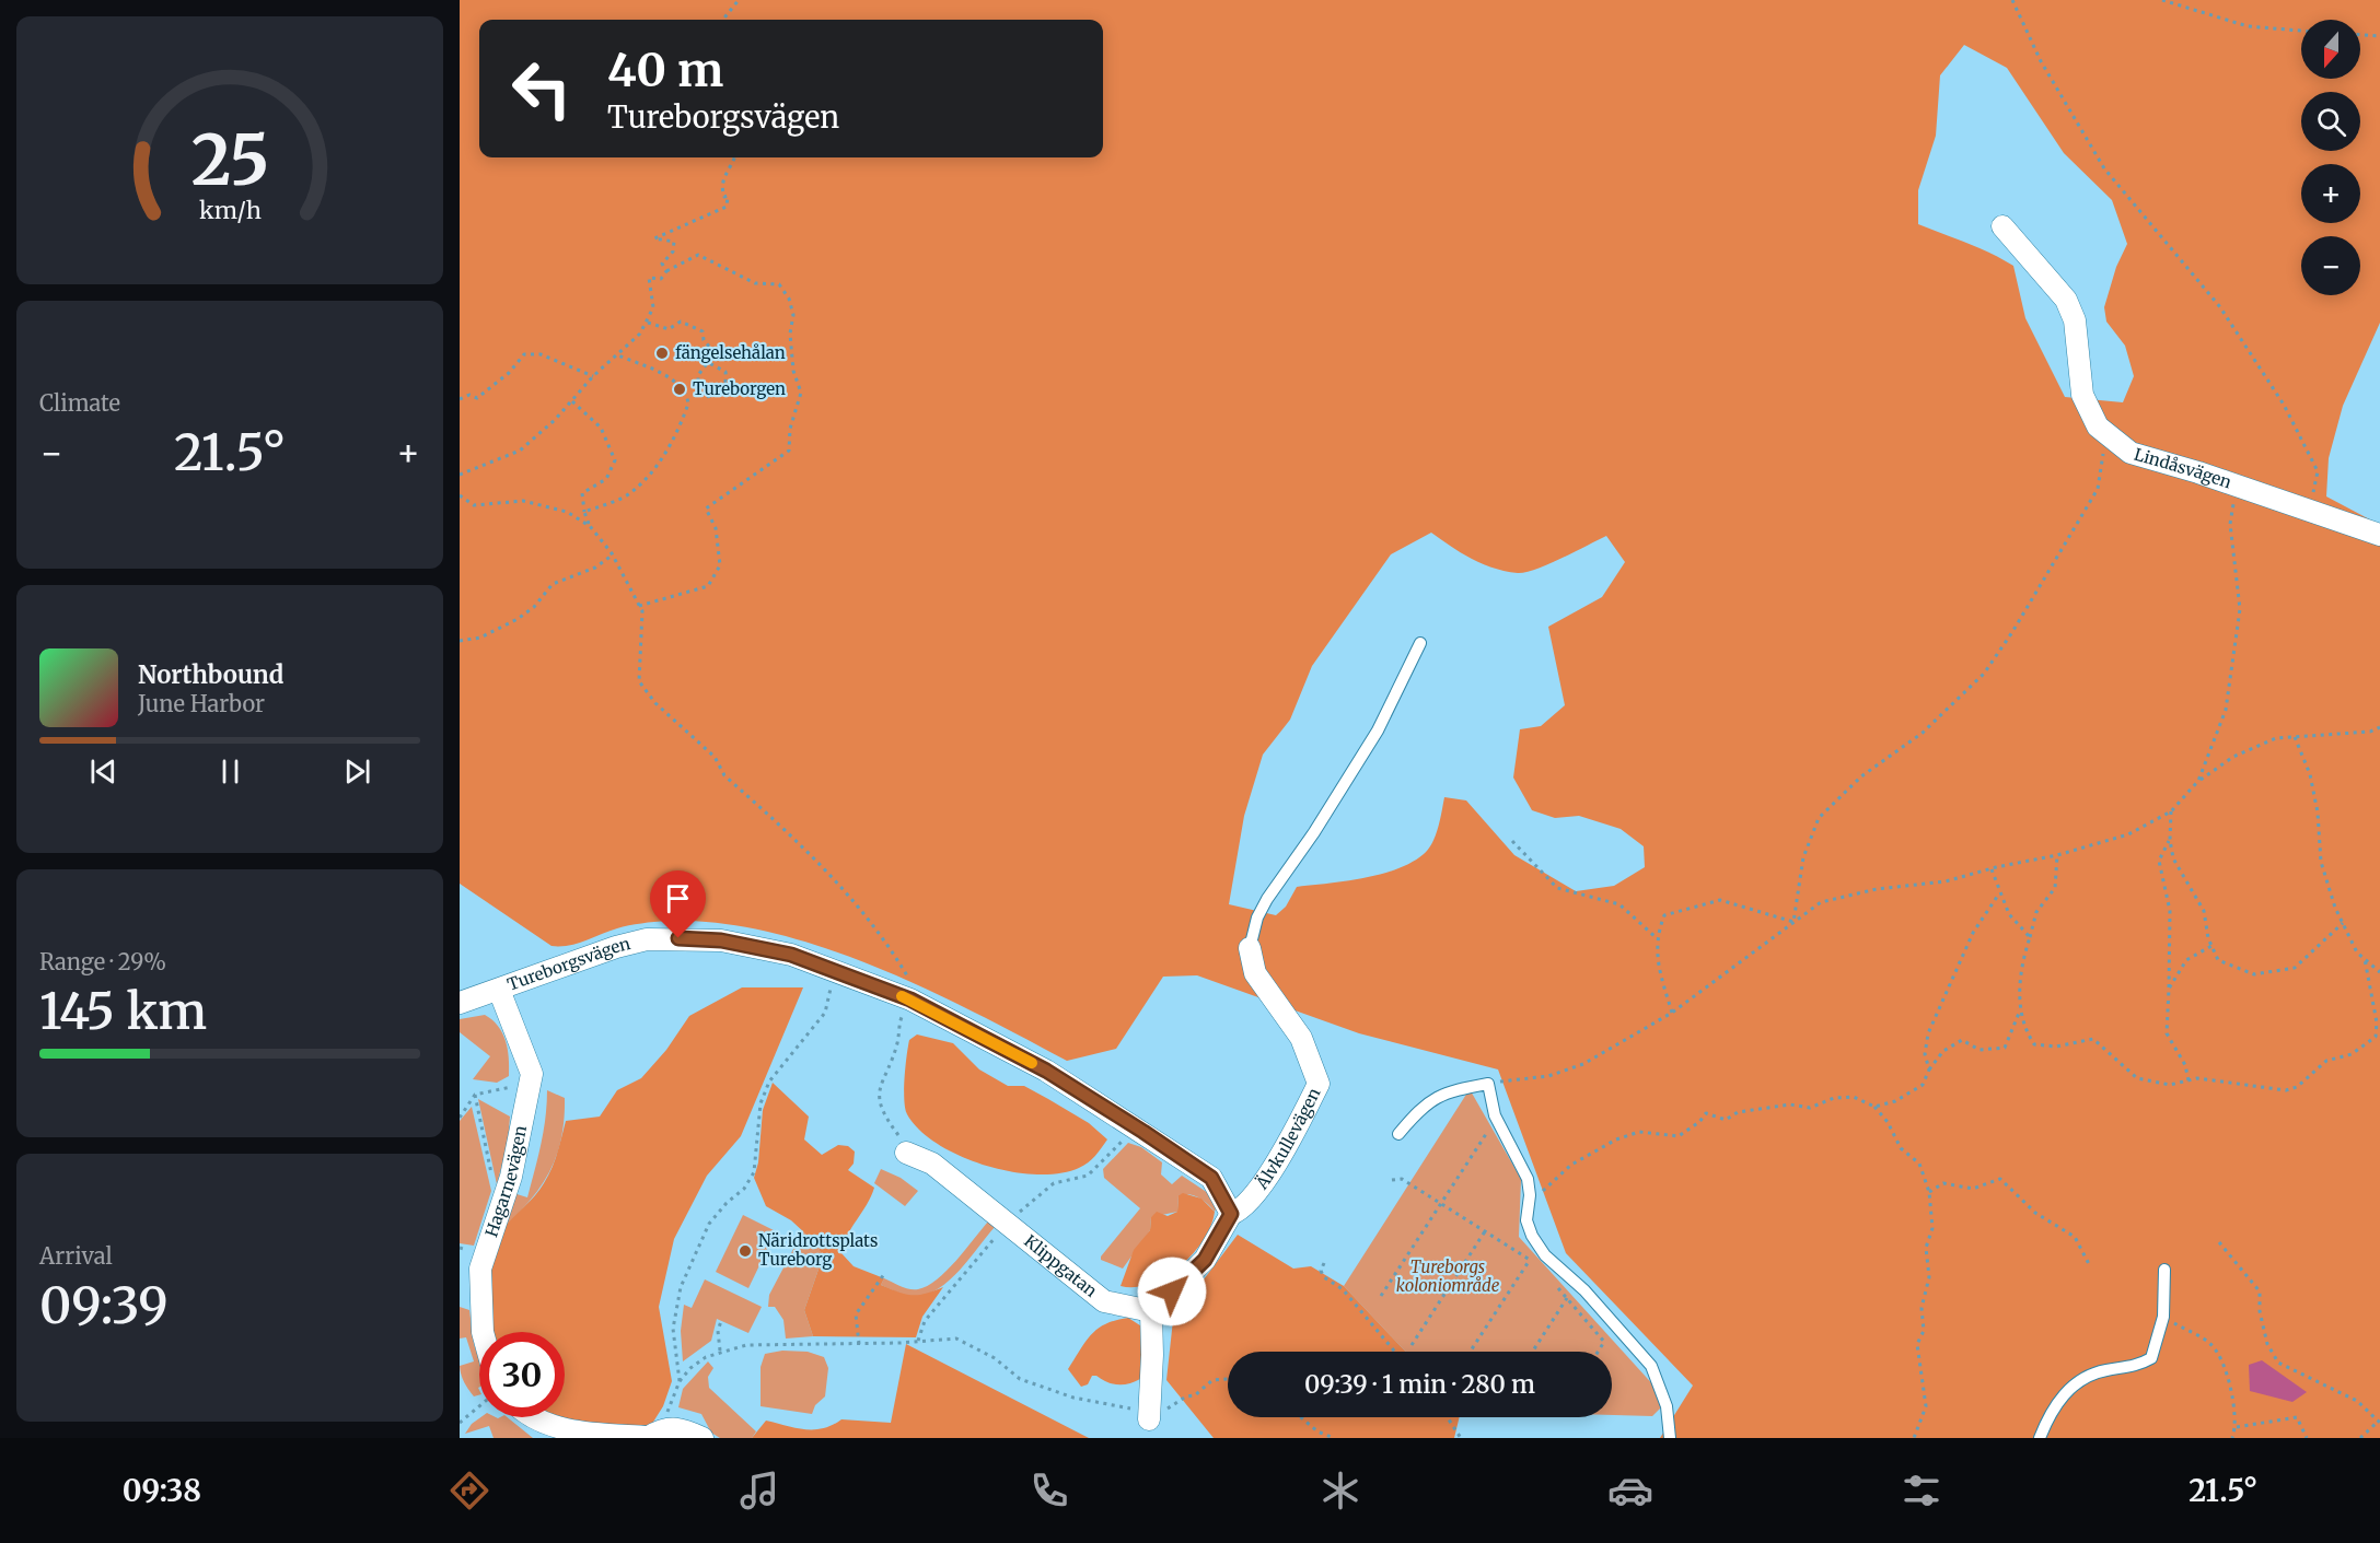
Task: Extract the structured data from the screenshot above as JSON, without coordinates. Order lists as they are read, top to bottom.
{
  "streets": {
    "street": [
      "Lindåsvägen",
      "Tureborgsvägen",
      "Älvkullevägen",
      "Hagarnevägen",
      "Klippgatan"
    ]
  },
  "crossings": [
    ["Tureborgsvägen", "Älvkullevägen"],
    ["Tureborgsvägen", "Hagarnevägen"]
  ],
  "parks": ["Tureborgs koloniområde"],
  "places": ["fängelsehålan", "Tureborgen", "Näridrottsplats Tureborg"],
  "north": "bottom",
  "page": {
    "map_buttons": ["+", "−"],
    "turn": ["40 m", "Tureborgsvägen"],
    "tile": [
      "Climate",
      ["Range · 29%", "145 km"],
      ["Arrival", "09:39"]
    ],
    "heat": ["−", "21.5°", "+"],
    "song": ["Northbound", "June Harbor"],
    "limit": "30",
    "trip": "09:39 · 1 min · 280 m",
    "tabs": ["09:38", "21.5°"],
    "gauge": ["25", "km/h"]
  }
}
